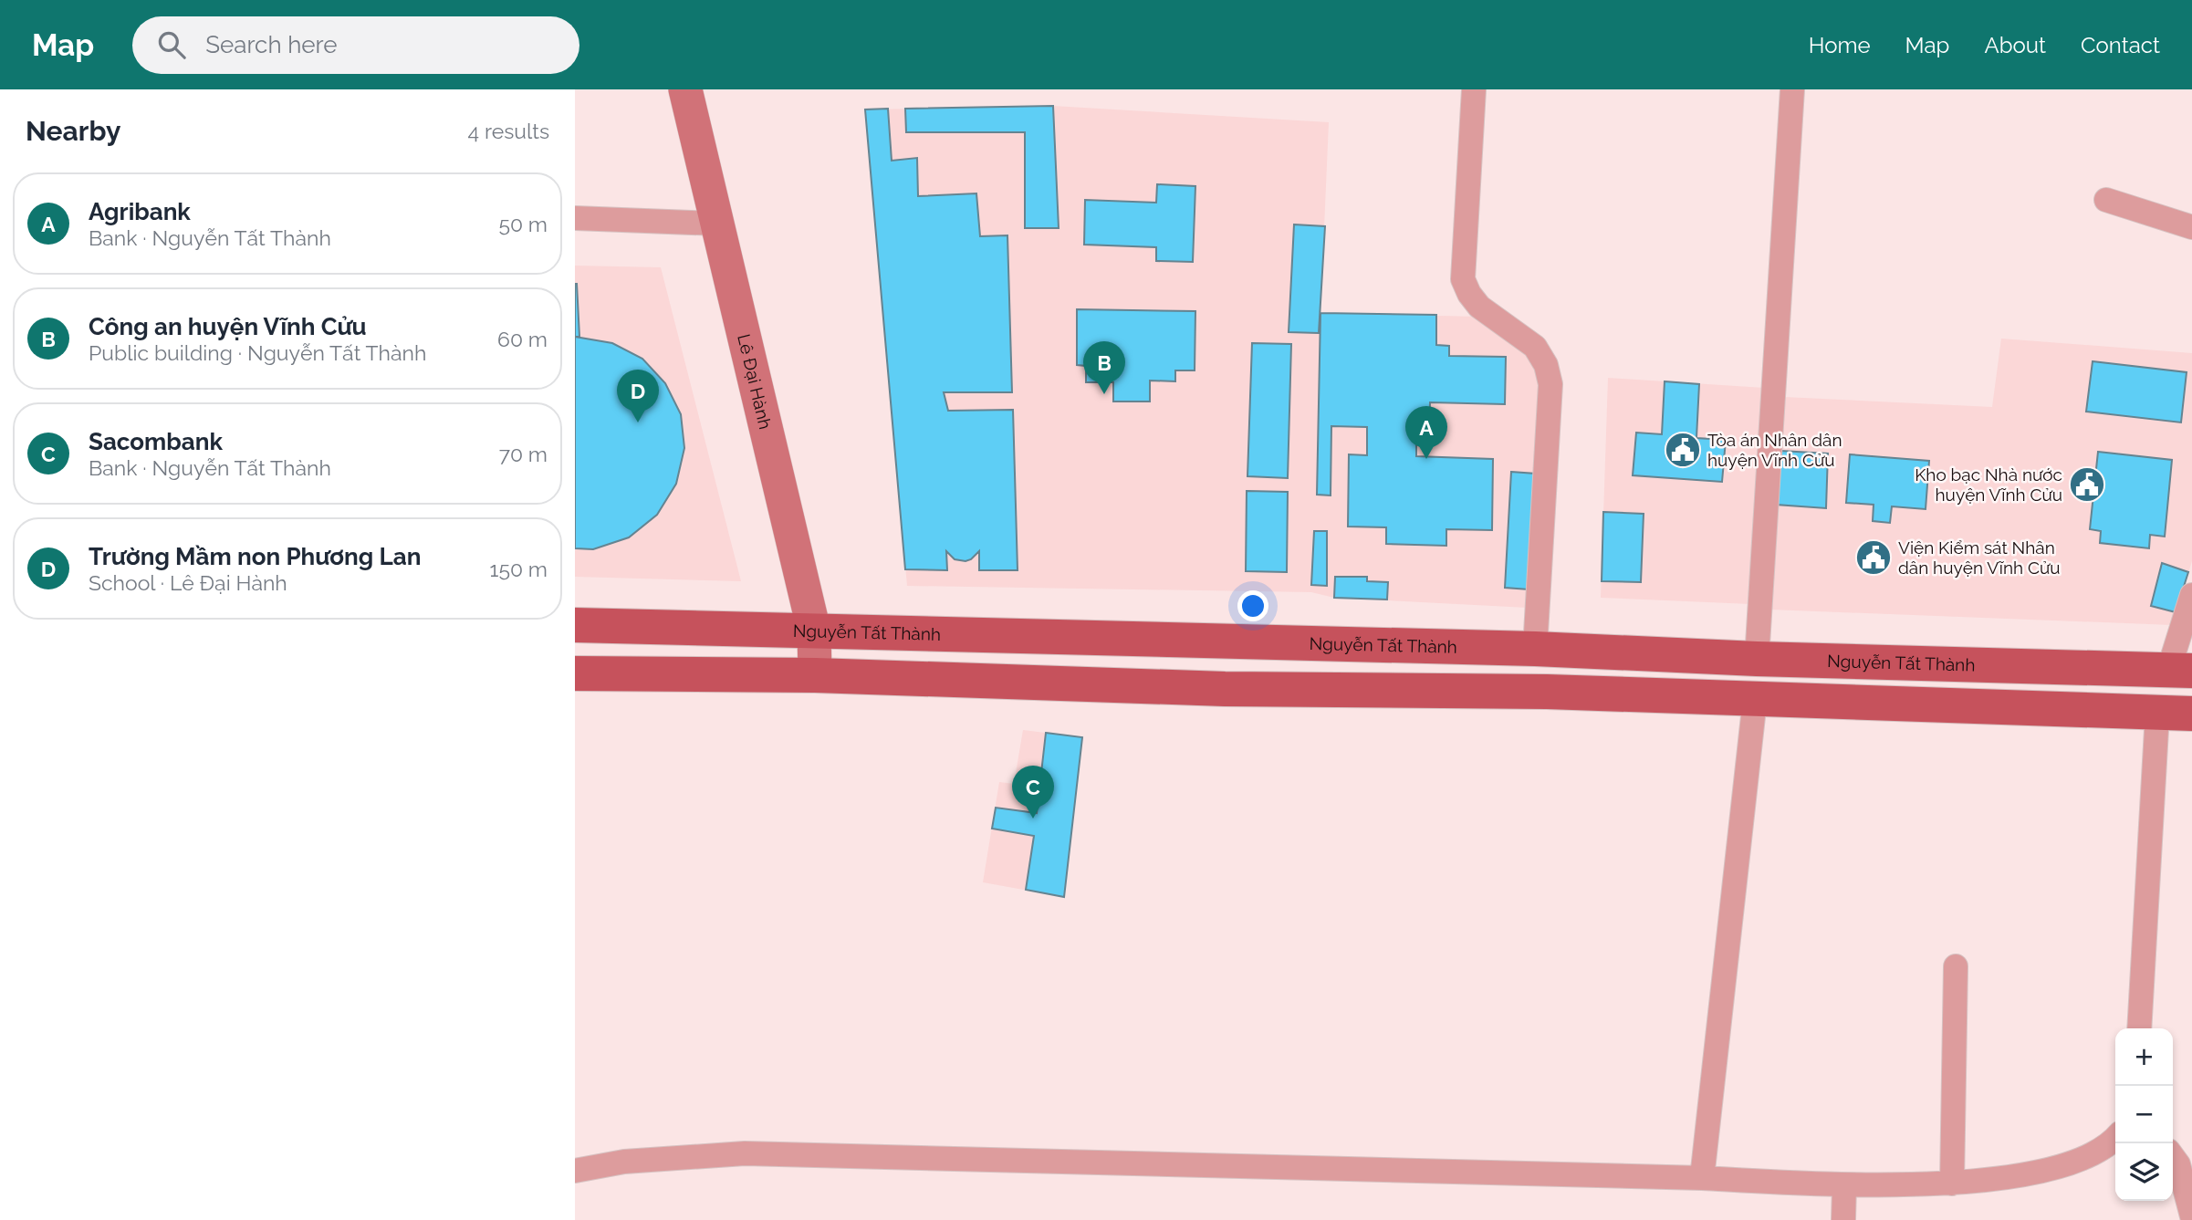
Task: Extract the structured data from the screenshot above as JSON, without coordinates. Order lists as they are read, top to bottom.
{
  "streets": {
    "main road": ["Lê Đại Hành", "Nguyễn Tất Thành"]
  },
  "crossings": [
    ["Lê Đại Hành", "Nguyễn Tất Thành"]
  ],
  "places": {
    "public building": ["Tòa án Nhân dân huyện Vĩnh Cửu", "Kho bạc Nhà nước huyện Vĩnh Cửu", "Viện Kiểm sát Nhân dân huyện Vĩnh Cửu"]
  },
  "page": {
    "header": "Map",
    "search": "Search here",
    "nav": [
      "Home",
      "Map",
      "About",
      "Contact"
    ],
    "heading": ["Nearby", "4 results"],
    "list": [
      {
        "mark": "A",
        "name": "Agribank",
        "note": "Bank · Nguyễn Tất Thành",
        "value": "50 m"
      },
      {
        "mark": "B",
        "name": "Công an huyện Vĩnh Cửu",
        "note": "Public building · Nguyễn Tất Thành",
        "value": "60 m"
      },
      {
        "mark": "C",
        "name": "Sacombank",
        "note": "Bank · Nguyễn Tất Thành",
        "value": "70 m"
      },
      {
        "mark": "D",
        "name": "Trường Mầm non Phương Lan",
        "note": "School · Lê Đại Hành",
        "value": "150 m"
      }
    ],
    "pins": [
      "B",
      "D",
      "A",
      "C"
    ],
    "map_buttons": ["+", "−"]
  }
}
